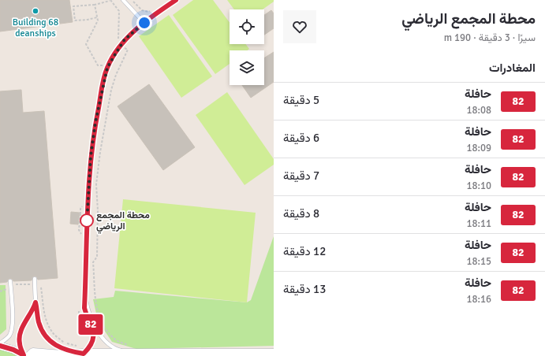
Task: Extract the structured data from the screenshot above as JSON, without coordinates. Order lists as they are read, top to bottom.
{
  "places": ["Building 68 deanships", "محطة المجمع الرياضي"],
  "lines": ["bus line 82"],
  "page": {
    "heading": [
      ["محطة المجمع الرياضي", "سيرًا · 3 دقيقة · 190 m"],
      "المغادرات"
    ],
    "on_map": "82",
    "list": [
      {
        "mark": "82",
        "name": "حافلة",
        "note": "18:08",
        "value": "5 دقيقة"
      },
      {
        "mark": "82",
        "name": "حافلة",
        "note": "18:09",
        "value": "6 دقيقة"
      },
      {
        "mark": "82",
        "name": "حافلة",
        "note": "18:10",
        "value": "7 دقيقة"
      },
      {
        "mark": "82",
        "name": "حافلة",
        "note": "18:11",
        "value": "8 دقيقة"
      },
      {
        "mark": "82",
        "name": "حافلة",
        "note": "18:15",
        "value": "12 دقيقة"
      },
      {
        "mark": "82",
        "name": "حافلة",
        "note": "18:16",
        "value": "13 دقيقة"
      }
    ]
  }
}
